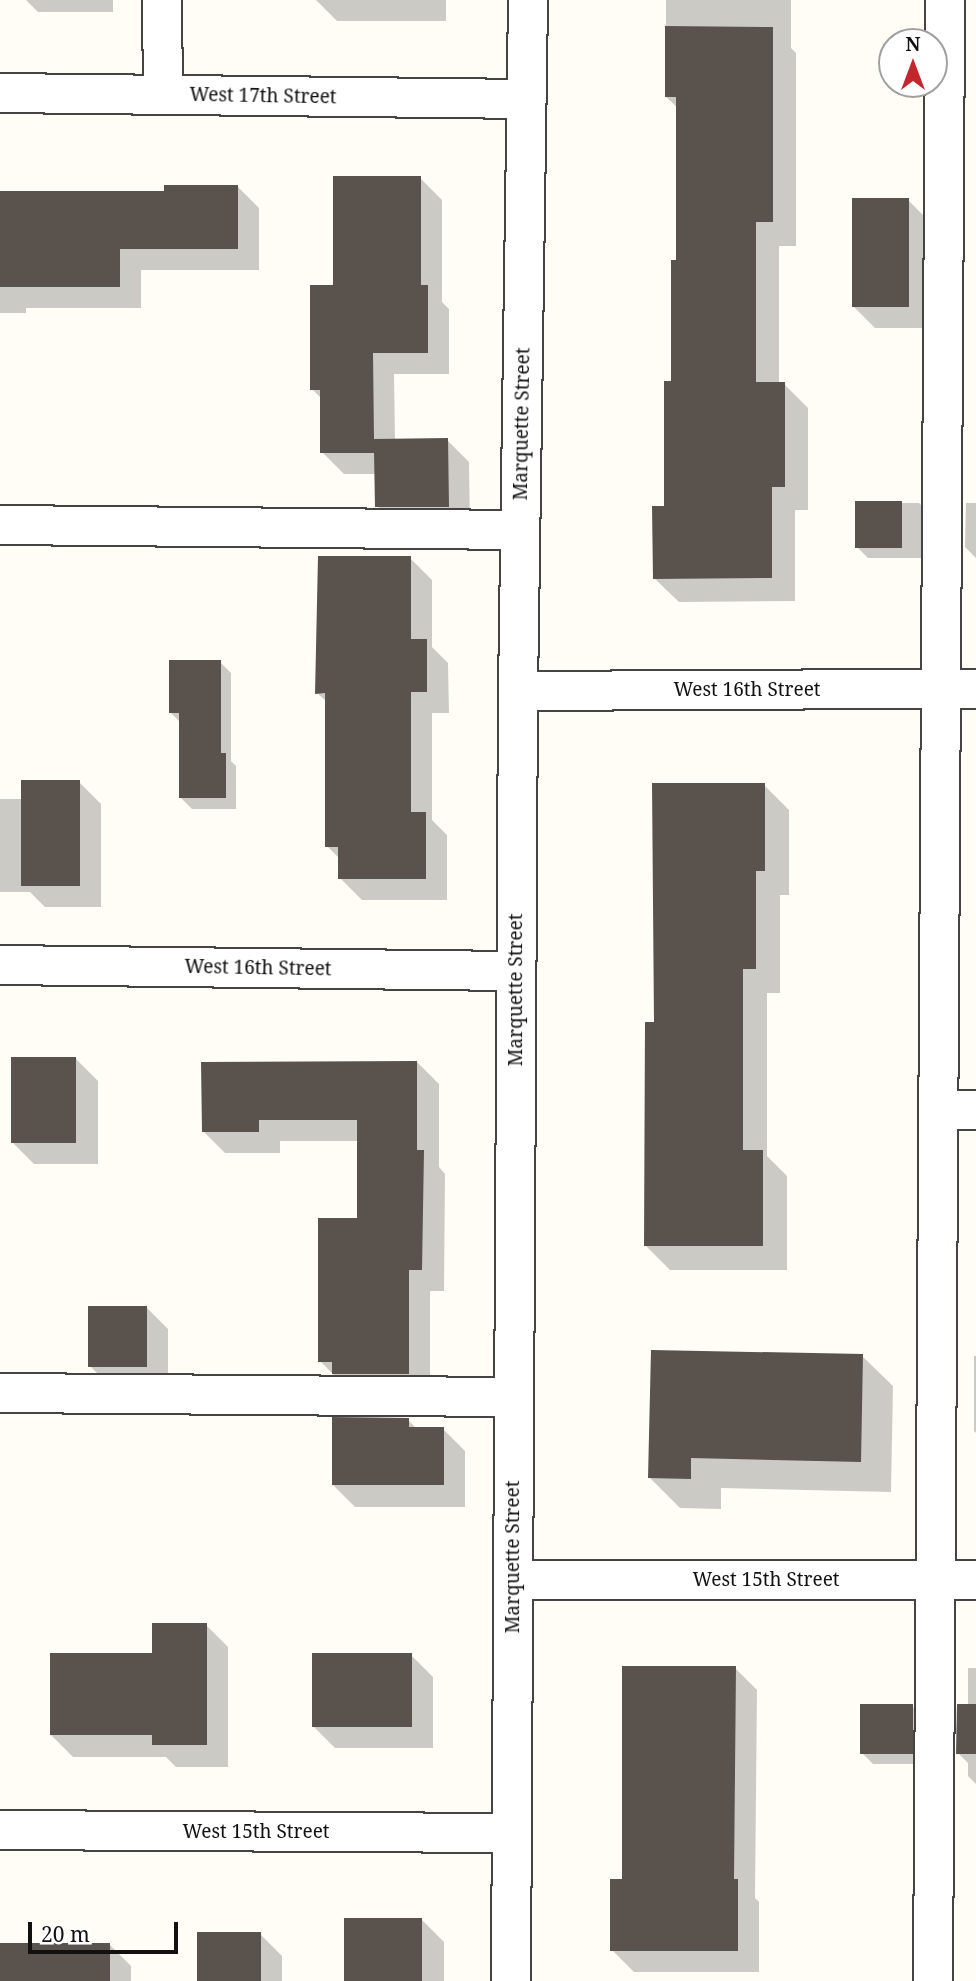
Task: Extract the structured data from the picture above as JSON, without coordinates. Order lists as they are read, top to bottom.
{
  "streets": {
    "street": [
      "West 17th Street",
      "Marquette Street",
      "West 16th Street",
      "West 15th Street"
    ]
  },
  "crossings": [
    ["West 17th Street", "Marquette Street"],
    ["Marquette Street", "West 16th Street"],
    ["Marquette Street", "West 15th Street"]
  ],
  "scale_bar": "20 m",
  "north": "top"
}
